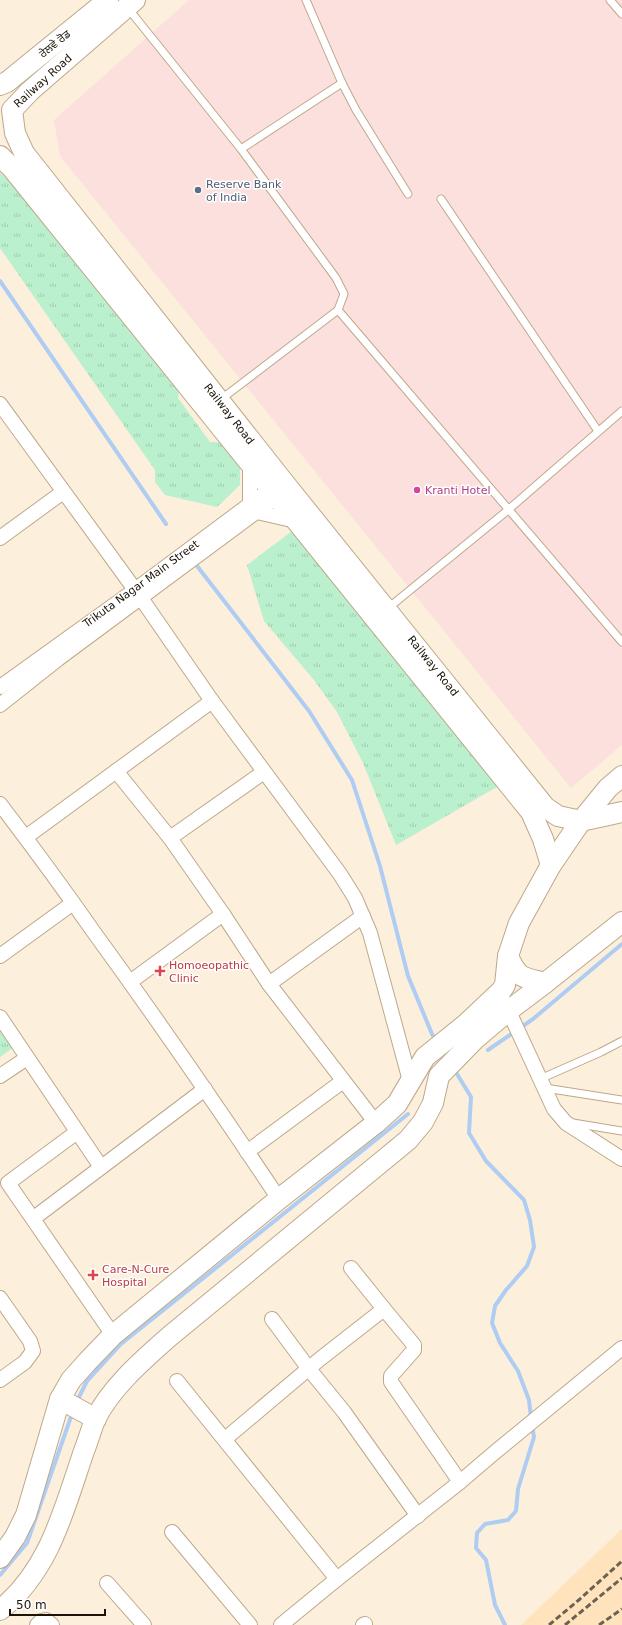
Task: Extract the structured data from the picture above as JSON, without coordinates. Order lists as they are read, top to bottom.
{
  "streets": {
    "main road": ["ਰੇਲਵੇ ਰੋਡ", "Railway Road"],
    "street": ["Trikuta Nagar Main Street"]
  },
  "crossings": [
    ["Railway Road", "Trikuta Nagar Main Street"]
  ],
  "places": {
    "other": ["Reserve Bank of India", "Kranti Hotel"],
    "health": ["Homoeopathic Clinic", "Care-N-Cure Hospital"]
  },
  "scale_bar": "50 m"
}
